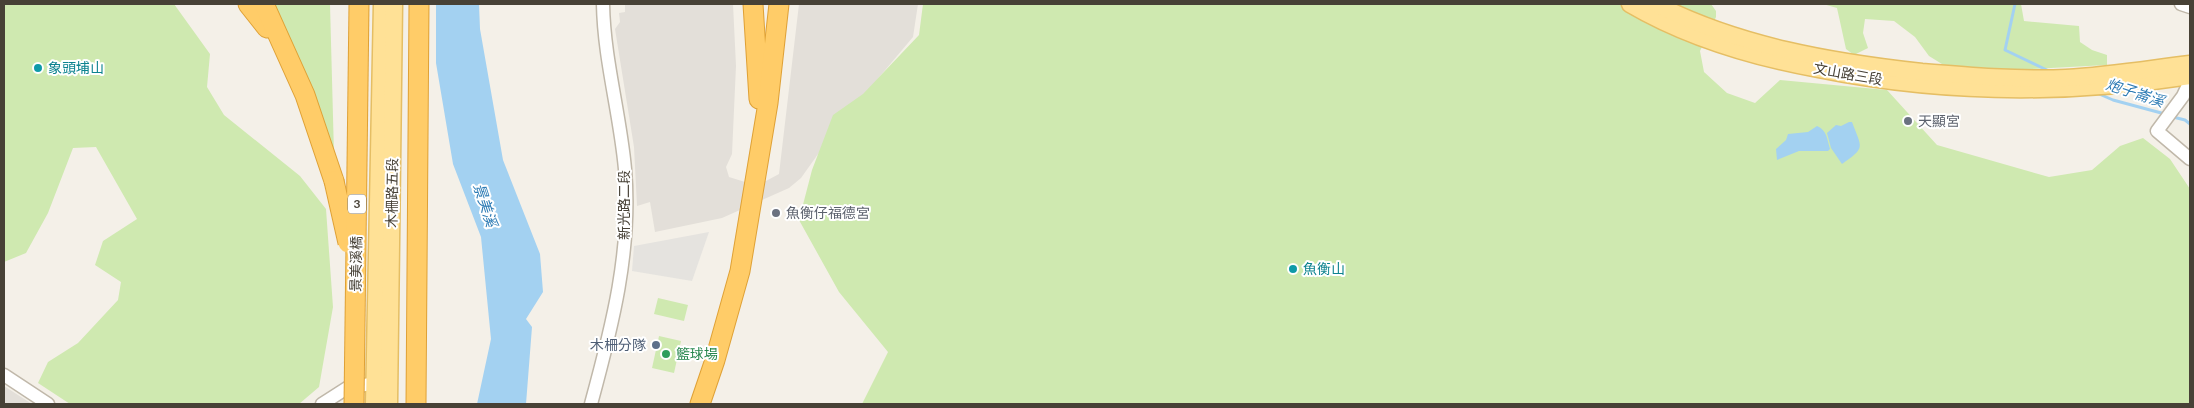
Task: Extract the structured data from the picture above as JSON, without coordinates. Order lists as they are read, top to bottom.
{
  "streets": {
    "highway": ["3", "景美溪橋"],
    "main road": ["文山路三段", "木柵路五段"],
    "street": ["新光路二段"]
  },
  "water": ["炮子崙溪", "景美溪"],
  "places": [
    "象頭埔山",
    "天顯宮",
    "魚衡仔福德宮",
    "魚衡山",
    "木柵分隊",
    "籃球場"
  ]
}
